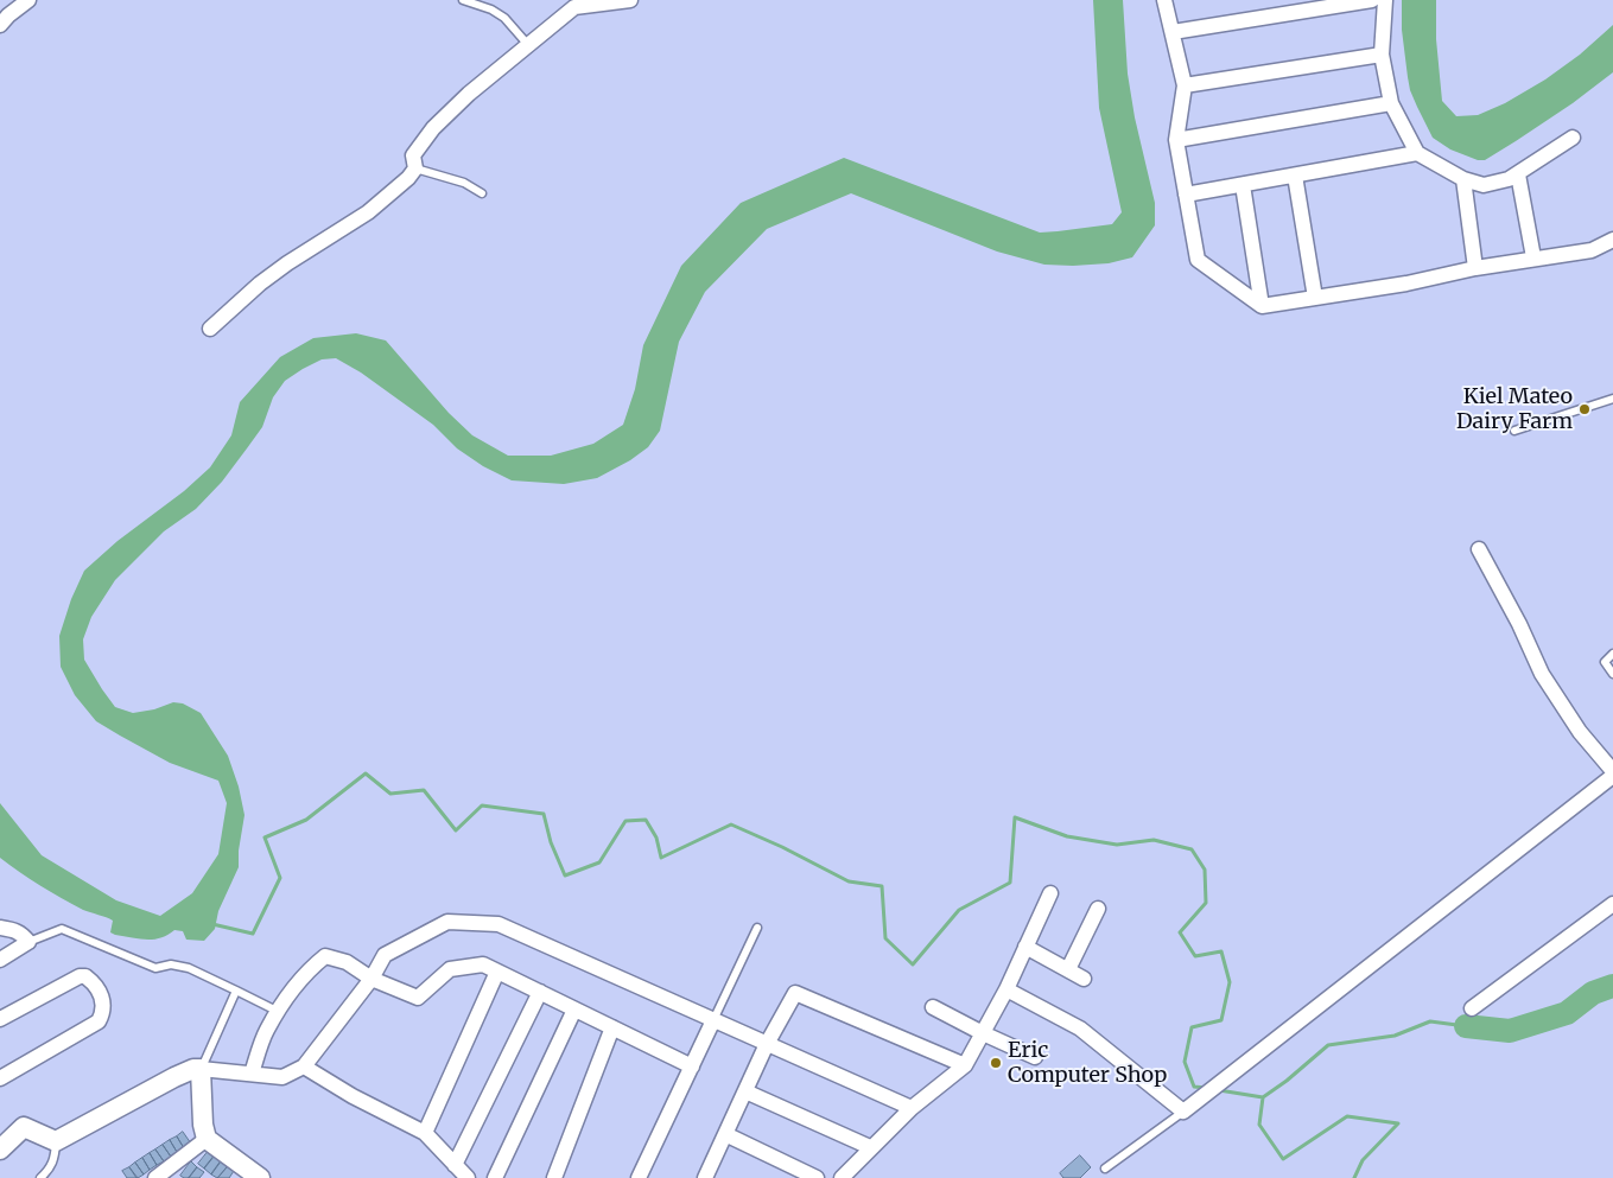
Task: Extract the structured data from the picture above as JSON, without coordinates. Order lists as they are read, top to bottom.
{
  "places": ["Kiel Mateo Dairy Farm", "Eric Computer Shop"]
}
